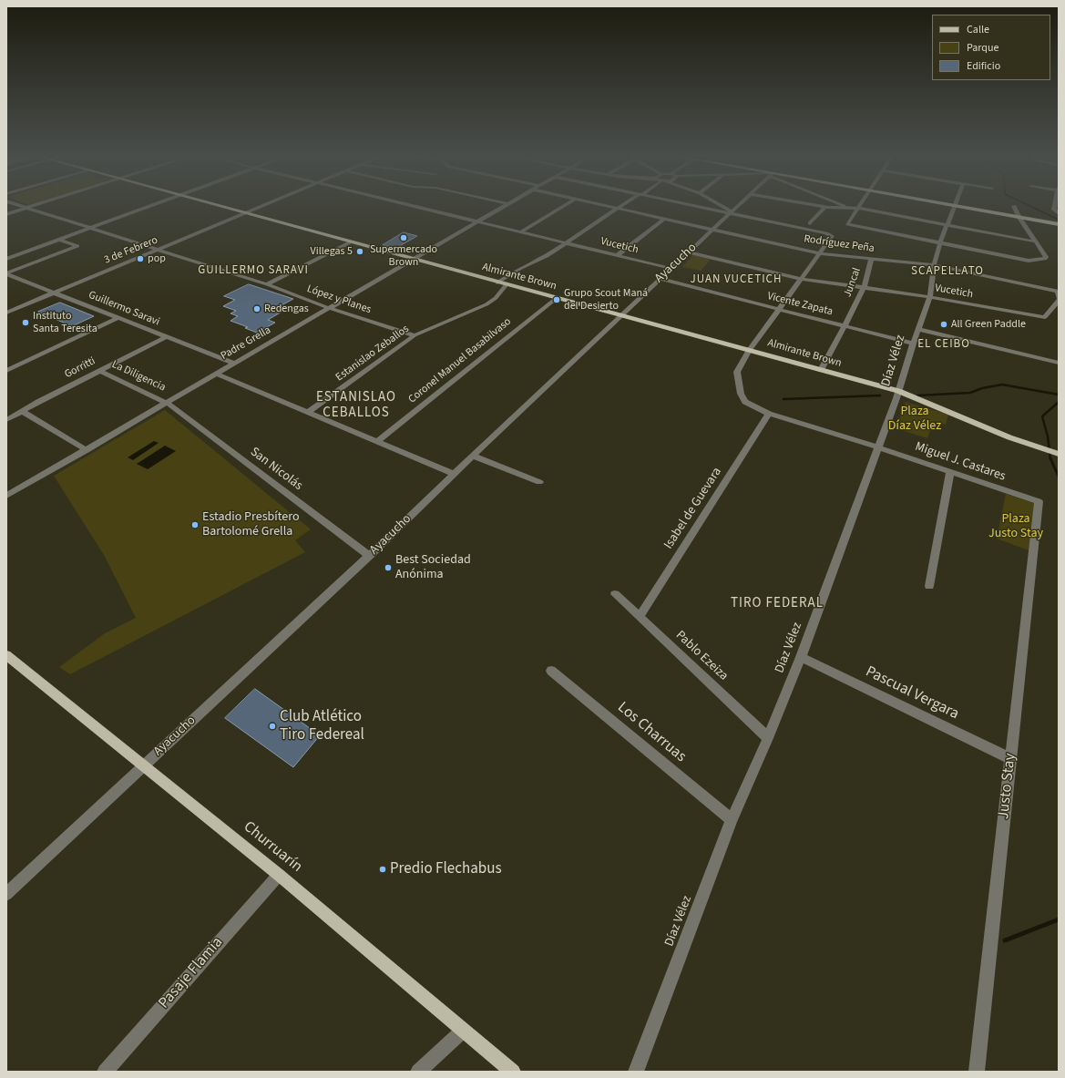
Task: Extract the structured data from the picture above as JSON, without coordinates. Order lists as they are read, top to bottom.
{
  "streets": {
    "main road": ["Almirante Brown", "Churruarín"],
    "street": [
      "Rodríguez Peña",
      "Vucetich",
      "3 de Febrero",
      "Ayacucho",
      "Juncal",
      "López y Planes",
      "Vicente Zapata",
      "Guillermo Saravi",
      "Padre Grella",
      "Estanislao Zeballos",
      "Coronel Manuel Basabilvaso",
      "Díaz Vélez",
      "Gorritti",
      "La Diligencia",
      "Miguel J. Castares",
      "San Nicolás",
      "Isabel de Guevara",
      "Pablo Ezeiza",
      "Pascual Vergara",
      "Los Charruas",
      "Justo Stay",
      "Pasaje Flamia"
    ]
  },
  "crossings": [
    ["Rodríguez Peña", "Vucetich"],
    ["Rodríguez Peña", "Ayacucho"],
    ["Rodríguez Peña", "Juncal"],
    ["Rodríguez Peña", "Díaz Vélez"],
    ["Rodríguez Peña", "Miguel J. Castares"],
    ["Vucetich", "Ayacucho"],
    ["Vucetich", "Juncal"],
    ["Vucetich", "Padre Grella"],
    ["Vucetich", "Díaz Vélez"],
    ["Vucetich", "Miguel J. Castares"],
    ["3 de Febrero", "Almirante Brown"],
    ["3 de Febrero", "López y Planes"],
    ["3 de Febrero", "Guillermo Saravi"],
    ["Ayacucho", "Almirante Brown"],
    ["Ayacucho", "Vicente Zapata"],
    ["Ayacucho", "Miguel J. Castares"],
    ["Ayacucho", "San Nicolás"],
    ["Ayacucho", "Churruarín"],
    ["Almirante Brown", "Juncal"],
    ["Almirante Brown", "Padre Grella"],
    ["Almirante Brown", "Estanislao Zeballos"],
    ["Almirante Brown", "Coronel Manuel Basabilvaso"],
    ["Almirante Brown", "Díaz Vélez"],
    ["Almirante Brown", "Miguel J. Castares"],
    ["Juncal", "Vicente Zapata"],
    ["López y Planes", "Padre Grella"],
    ["López y Planes", "Estanislao Zeballos"],
    ["Vicente Zapata", "Díaz Vélez"],
    ["Vicente Zapata", "Miguel J. Castares"],
    ["Guillermo Saravi", "Padre Grella"],
    ["Guillermo Saravi", "Gorritti"],
    ["Padre Grella", "La Diligencia"],
    ["Padre Grella", "San Nicolás"],
    ["Díaz Vélez", "Miguel J. Castares"],
    ["Díaz Vélez", "Pablo Ezeiza"],
    ["Díaz Vélez", "Pascual Vergara"],
    ["Díaz Vélez", "Los Charruas"],
    ["Gorritti", "La Diligencia"],
    ["La Diligencia", "San Nicolás"],
    ["Miguel J. Castares", "Isabel de Guevara"],
    ["Miguel J. Castares", "Justo Stay"],
    ["Isabel de Guevara", "Pablo Ezeiza"],
    ["Pascual Vergara", "Justo Stay"],
    ["Churruarín", "Pasaje Flamia"]
  ],
  "districts": [
    "GUILLERMO SARAVI",
    "SCAPELLATO",
    "JUAN VUCETICH",
    "EL CEIBO",
    "ESTANISLAO CEBALLOS",
    "TIRO FEDERAL"
  ],
  "parks": ["Plaza Díaz Vélez", "Plaza Justo Stay"],
  "places": [
    "Supermercado Brown",
    "Villegas 5",
    "pop",
    "Grupo Scout Maná del Desierto",
    "Redengas",
    "Instituto Santa Teresita",
    "All Green Paddle",
    "Estadio Presbítero Bartolomé Grella",
    "Best Sociedad Anónima",
    "Club Atlético Tiro Federeal",
    "Predio Flechabus"
  ],
  "legend": ["Calle", "Parque", "Edificio"]
}
